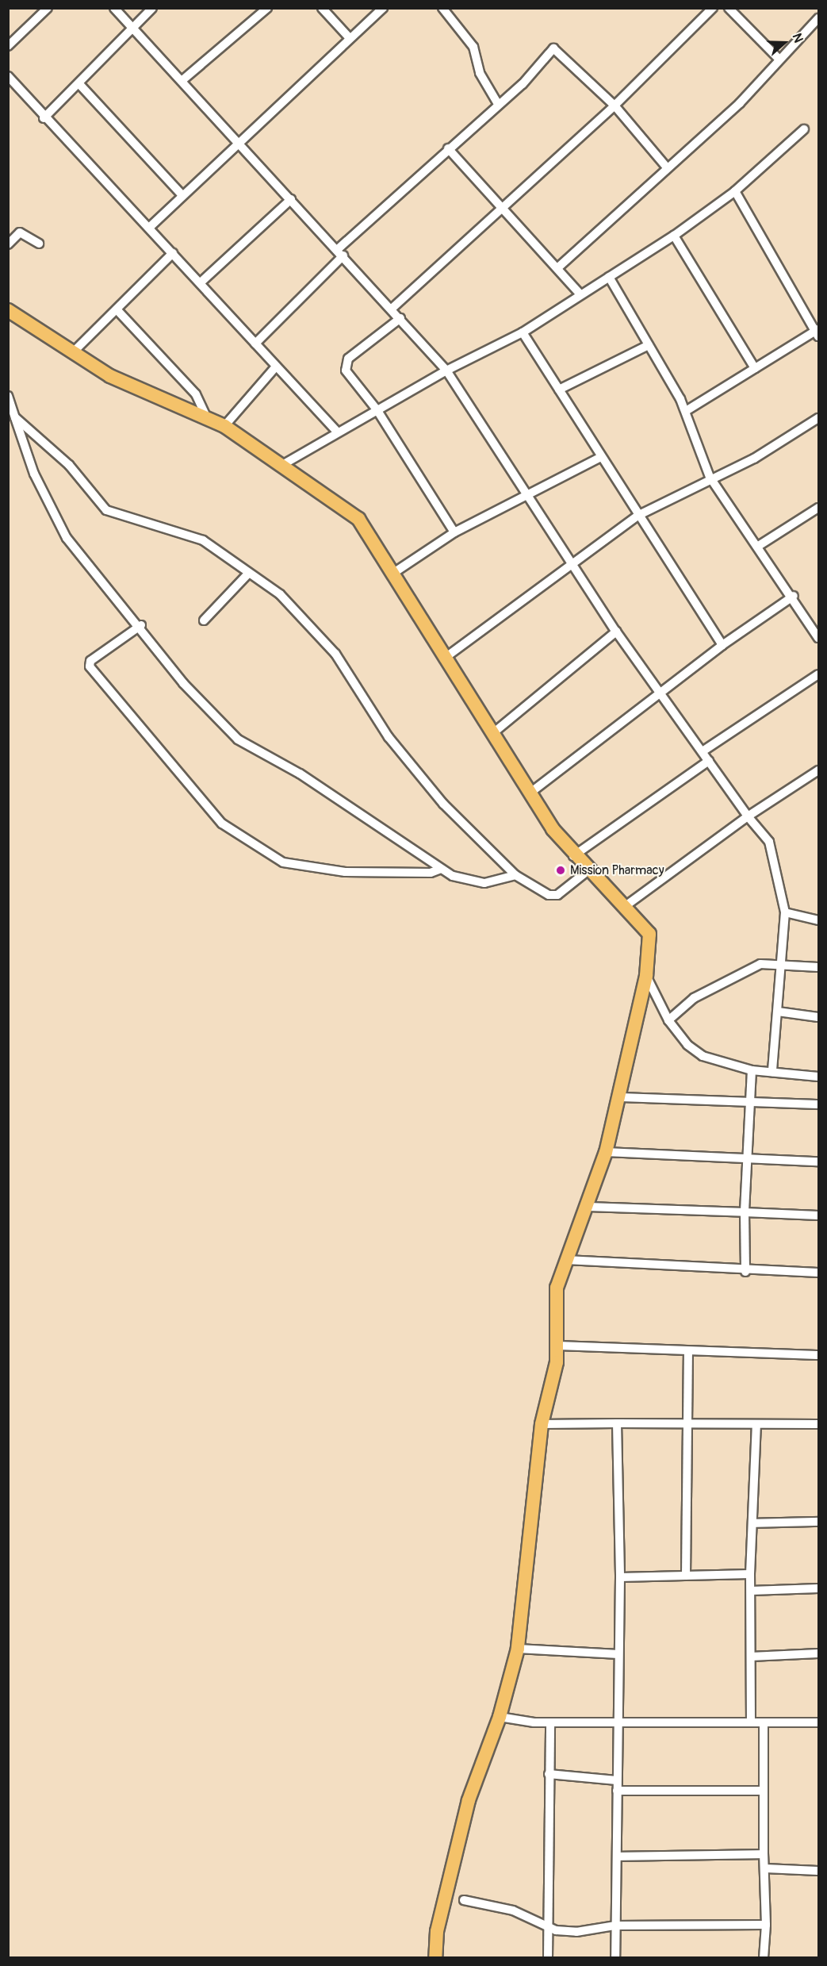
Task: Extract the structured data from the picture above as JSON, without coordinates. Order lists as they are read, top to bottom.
{
  "places": ["Mission Pharmacy"],
  "north": "right"
}
